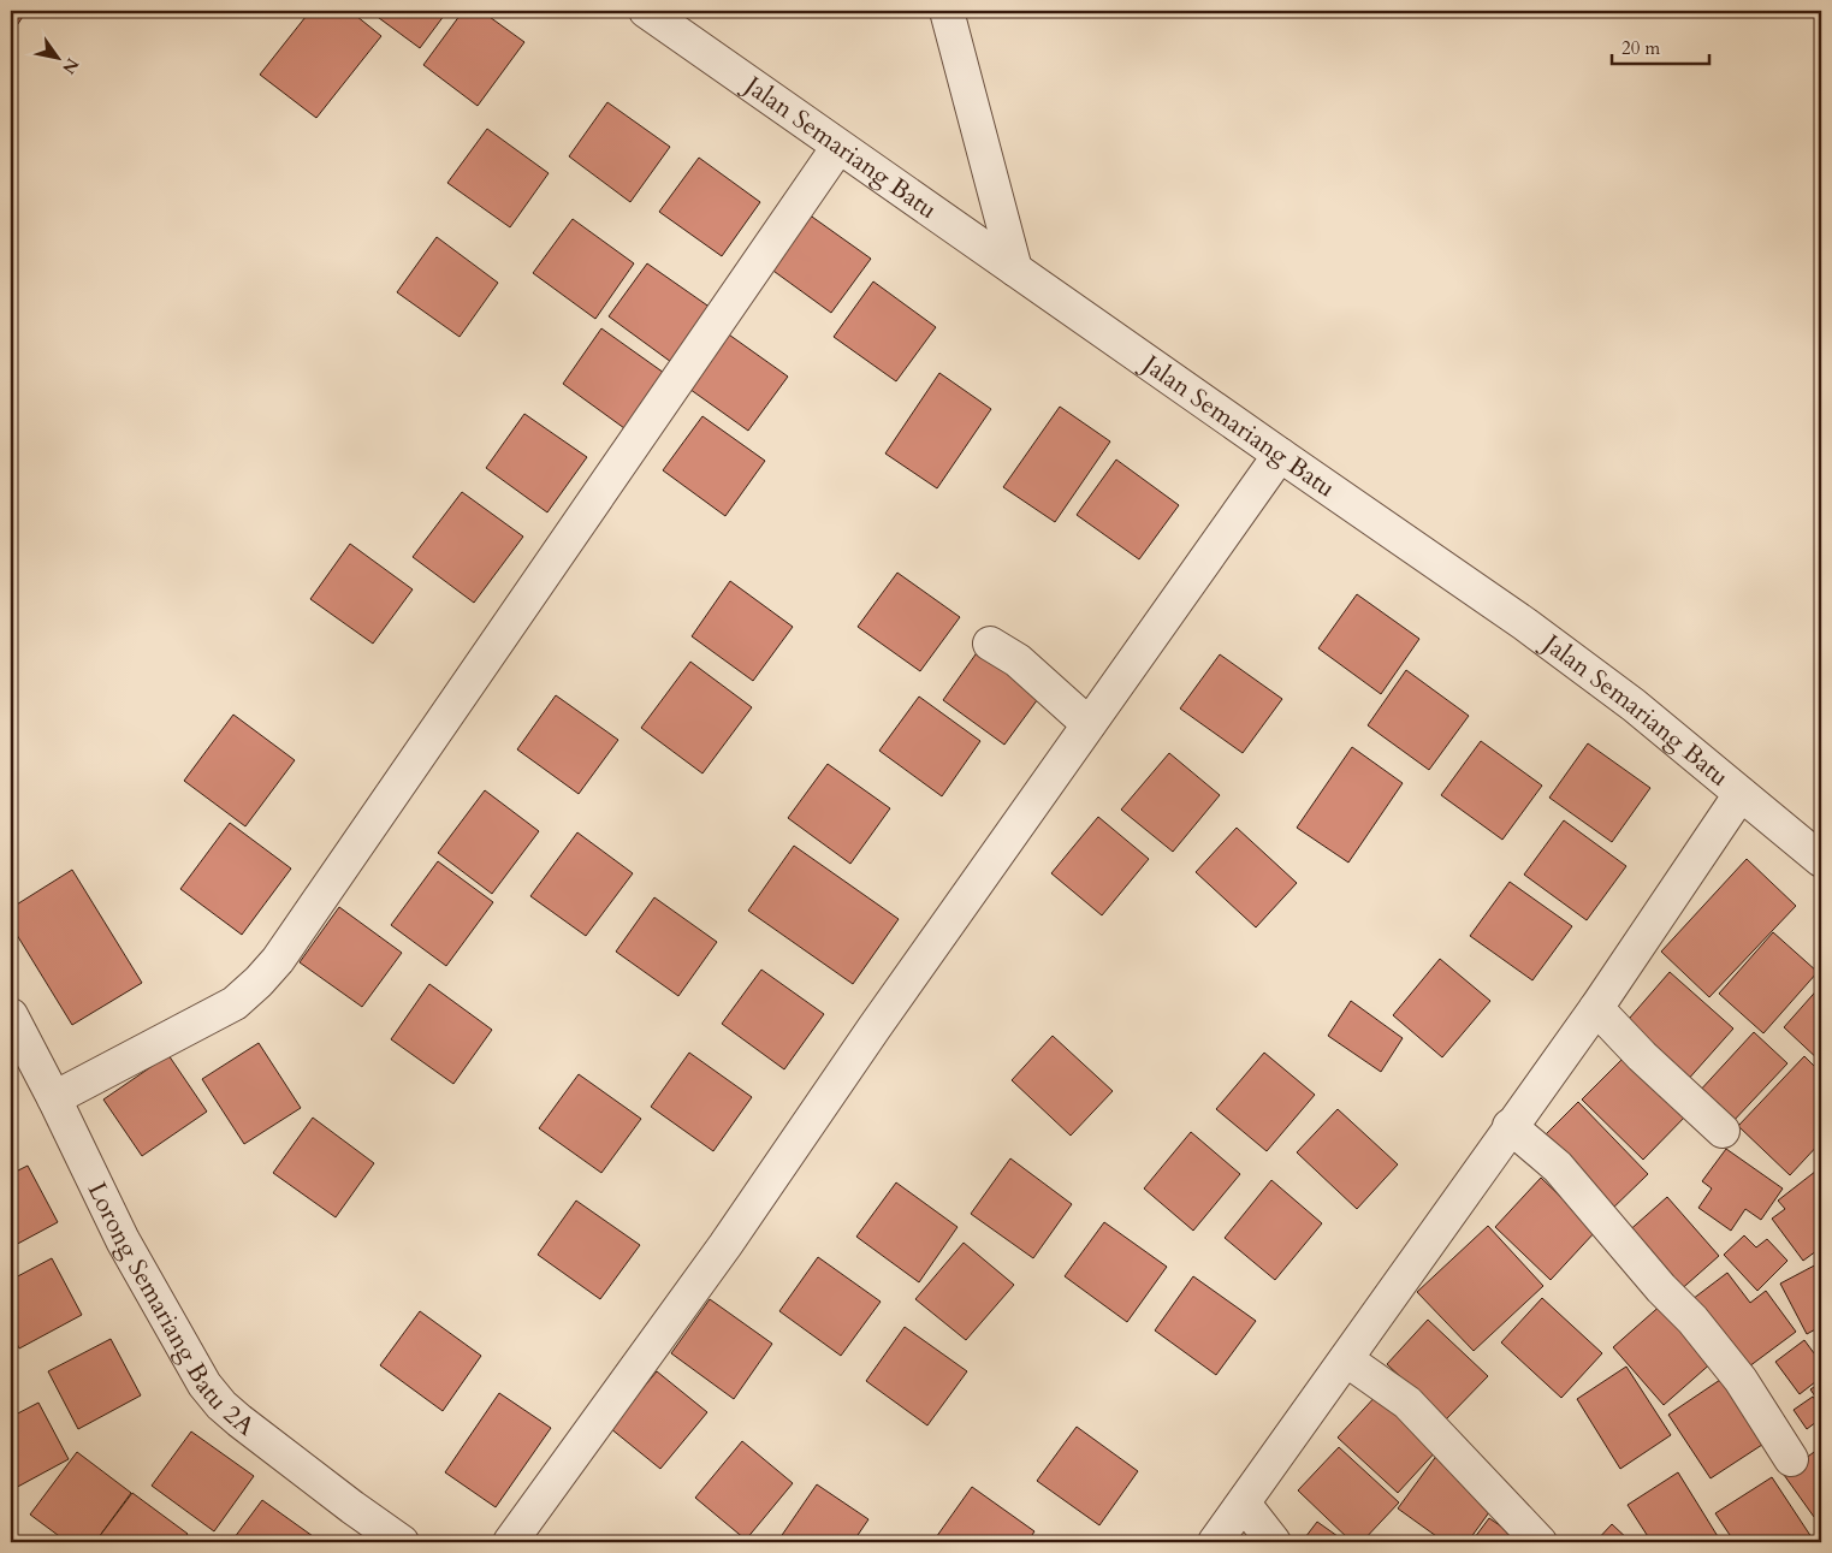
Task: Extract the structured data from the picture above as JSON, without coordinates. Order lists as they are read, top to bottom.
{
  "streets": {
    "street": ["Jalan Semariang Batu", "Lorong Semariang Batu 2A"]
  },
  "scale_bar": "20 m",
  "north": "bottom right"
}
